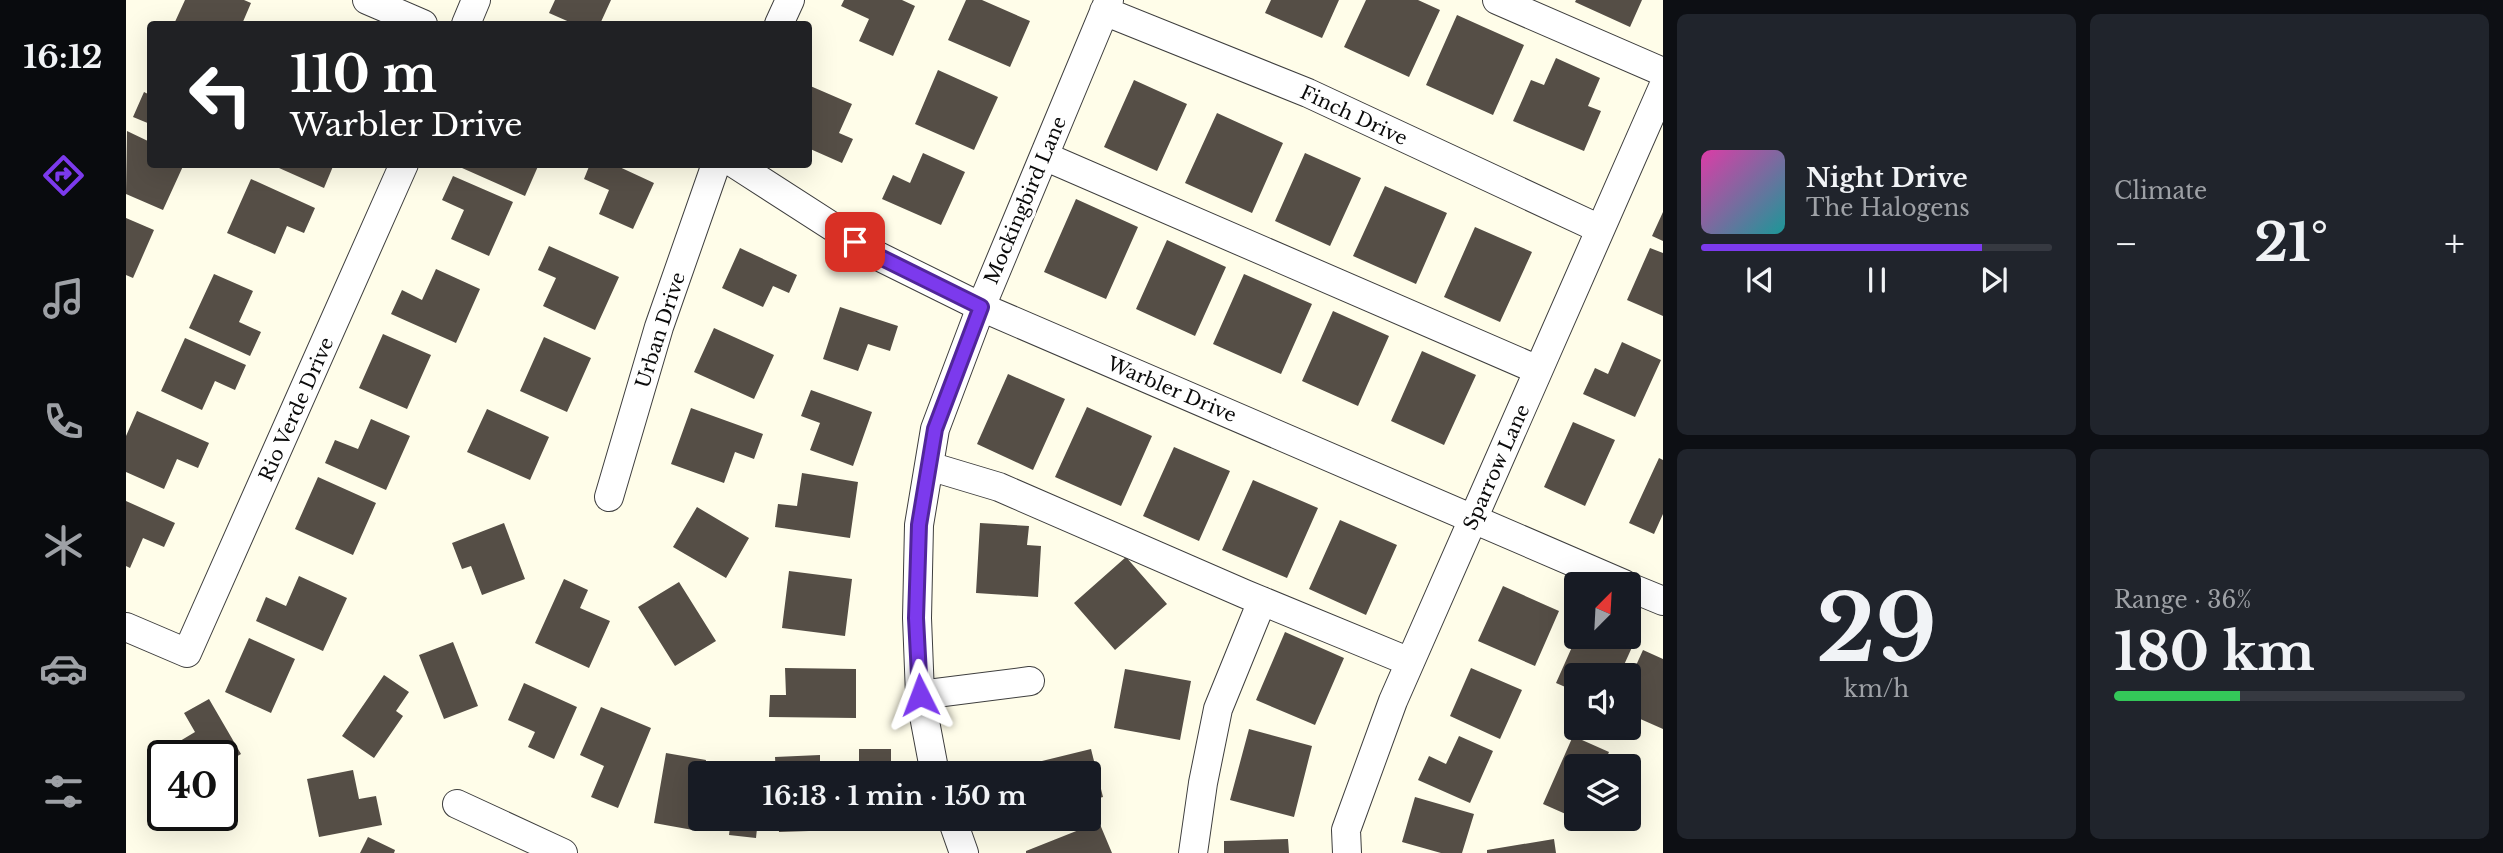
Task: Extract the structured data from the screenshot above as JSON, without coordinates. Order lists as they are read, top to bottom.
{
  "streets": {
    "street": [
      "Finch Drive",
      "Mockingbird Lane",
      "Urban Drive",
      "Warbler Drive",
      "Rio Verde Drive",
      "Sparrow Lane"
    ]
  },
  "crossings": [
    ["Finch Drive", "Mockingbird Lane"],
    ["Finch Drive", "Sparrow Lane"],
    ["Mockingbird Lane", "Warbler Drive"],
    ["Warbler Drive", "Sparrow Lane"]
  ],
  "north": "top right",
  "page": {
    "tabs": "16:12",
    "tile": [
      "Climate",
      ["29", "km/h"],
      ["Range · 36%", "180 km"]
    ],
    "turn": ["110 m", "Warbler Drive"],
    "song": ["Night Drive", "The Halogens"],
    "heat": ["−", "21°", "+"],
    "limit": "40",
    "trip": "16:13 · 1 min · 150 m"
  }
}
